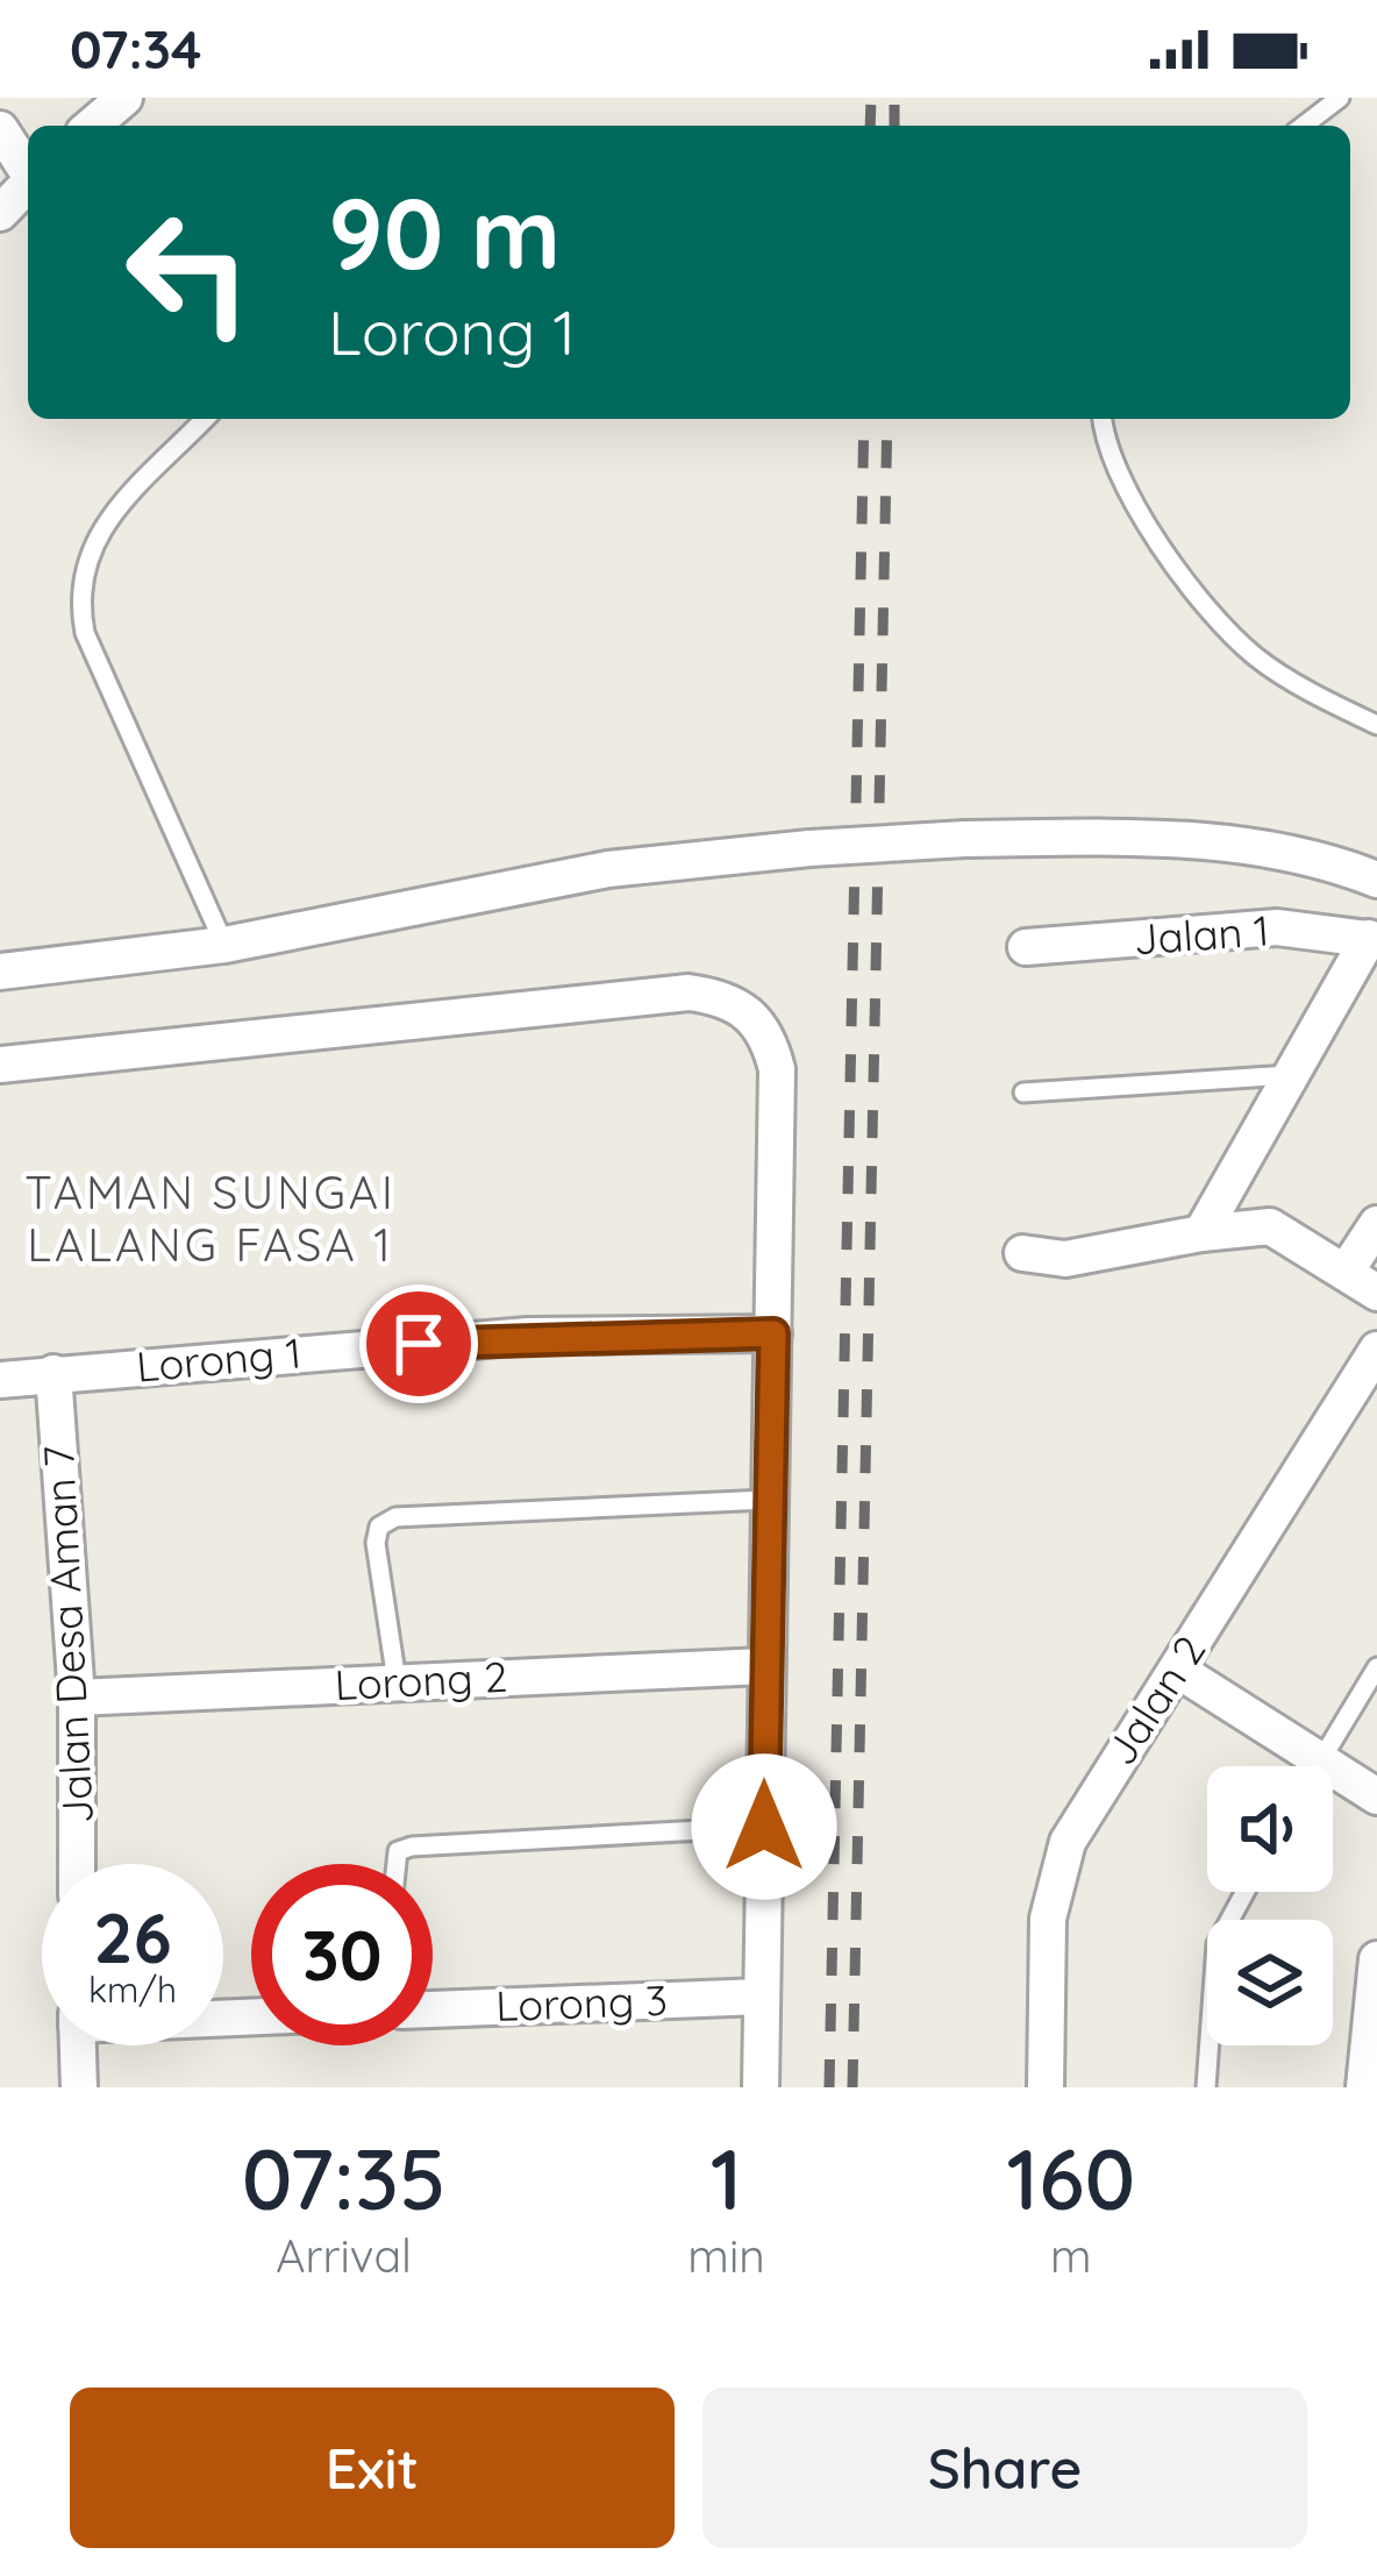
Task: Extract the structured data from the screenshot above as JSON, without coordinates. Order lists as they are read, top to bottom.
{
  "streets": {
    "street": [
      "Jalan 1",
      "Lorong 1",
      "Jalan Desa Aman 7",
      "Lorong 2",
      "Jalan 2",
      "Lorong 3"
    ]
  },
  "crossings": [
    ["Lorong 1", "Jalan Desa Aman 7"],
    ["Jalan Desa Aman 7", "Lorong 2"]
  ],
  "districts": ["TAMAN SUNGAI LALANG FASA 1"],
  "page": {
    "status": "07:34",
    "turn": ["90 m", "Lorong 1"],
    "speed": "26 km/h",
    "limit": "30",
    "eta": [
      "07:35",
      "Arrival",
      "1",
      "min",
      "160",
      "m"
    ],
    "buttons": ["Exit", "Share"]
  }
}
